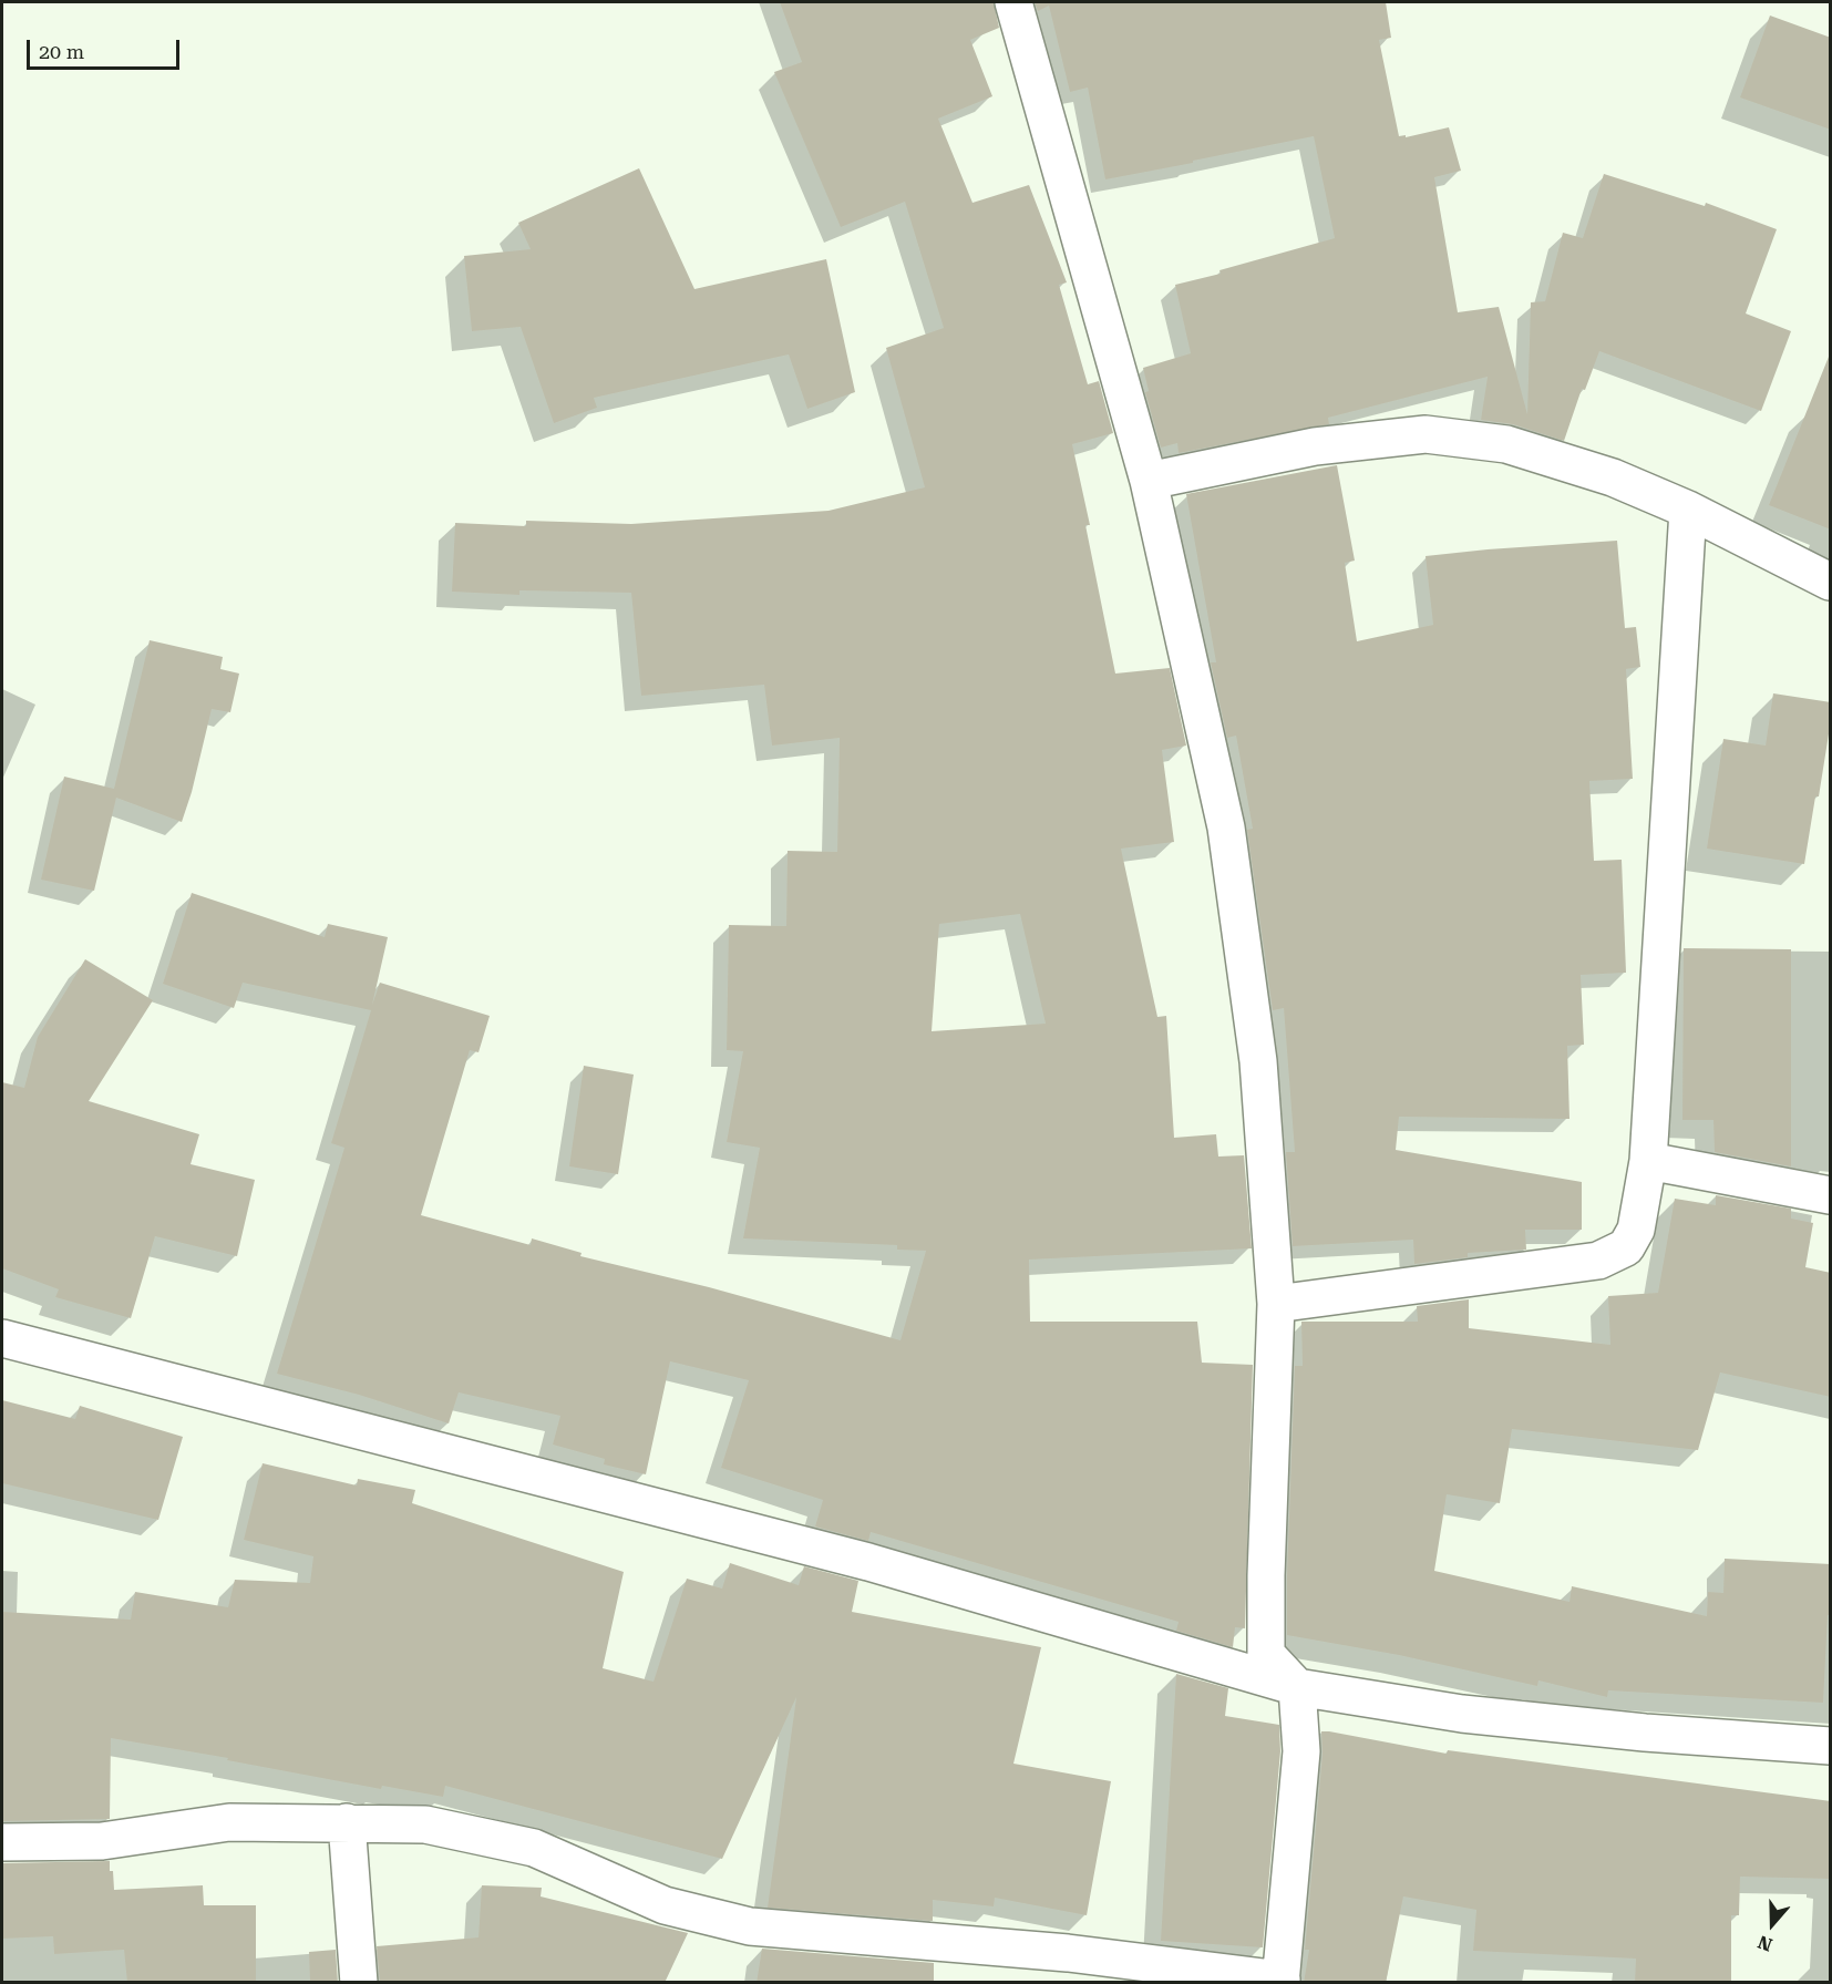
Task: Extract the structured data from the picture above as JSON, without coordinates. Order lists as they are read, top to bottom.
{
  "scale_bar": "20 m",
  "north": "bottom"
}
